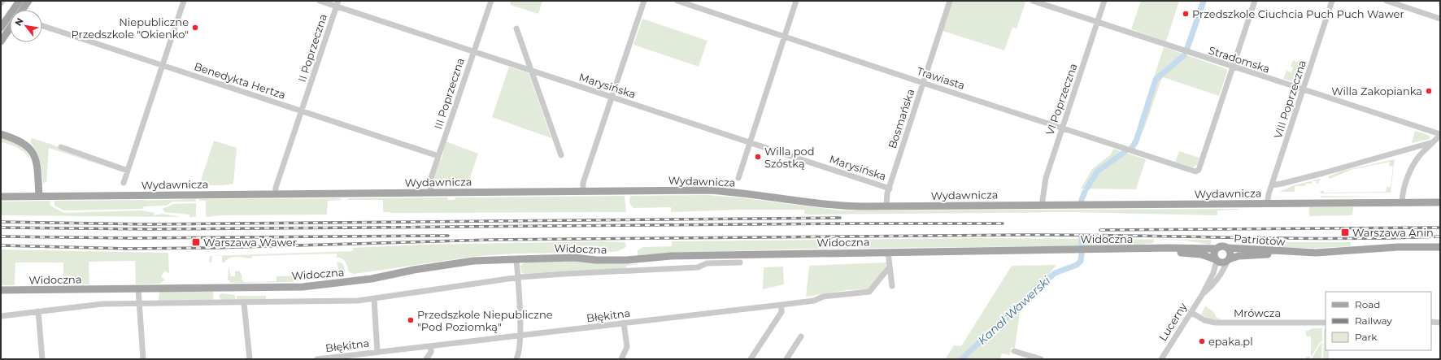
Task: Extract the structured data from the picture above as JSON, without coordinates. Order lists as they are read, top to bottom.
{
  "streets": {
    "main road": ["Wydawnicza", "Widoczna", "Patriotów"],
    "street": [
      "II Poprzeczna",
      "Stradomska",
      "Trawiasta",
      "Benedykta Hertza",
      "Marysińska",
      "III Poprzeczna",
      "VI Poprzeczna",
      "VIII Poprzeczna",
      "Bosmańska",
      "Mrówcza",
      "Błękitna",
      "Lucerny"
    ]
  },
  "crossings": [
    ["II Poprzeczna", "Benedykta Hertza"],
    ["II Poprzeczna", "Marysińska"],
    ["II Poprzeczna", "Wydawnicza"],
    ["Stradomska", "Trawiasta"],
    ["Stradomska", "VI Poprzeczna"],
    ["Stradomska", "VIII Poprzeczna"],
    ["Trawiasta", "VI Poprzeczna"],
    ["Trawiasta", "Bosmańska"],
    ["Benedykta Hertza", "III Poprzeczna"],
    ["Marysińska", "III Poprzeczna"],
    ["Marysińska", "Bosmańska"],
    ["III Poprzeczna", "Wydawnicza"],
    ["VI Poprzeczna", "Wydawnicza"],
    ["VIII Poprzeczna", "Wydawnicza"],
    ["Bosmańska", "Wydawnicza"],
    ["Widoczna", "Patriotów"],
    ["Widoczna", "Lucerny"],
    ["Patriotów", "Lucerny"],
    ["Mrówcza", "Lucerny"]
  ],
  "water": ["Kanał Wawerski"],
  "places": {
    "other": [
      "Przedszkole Ciuchcia Puch Puch Wawer",
      "Niepubliczne Przedszkole \"Okienko\"",
      "Willa Zakopianka",
      "Willa pod Szóstką",
      "Przedszkole Niepubliczne \"Pod Poziomką\"",
      "epaka.pl"
    ],
    "transit": ["Warszawa Anin", "Warszawa Wawer"]
  },
  "legend": ["Road", "Railway", "Park"],
  "north": "top left"
}
